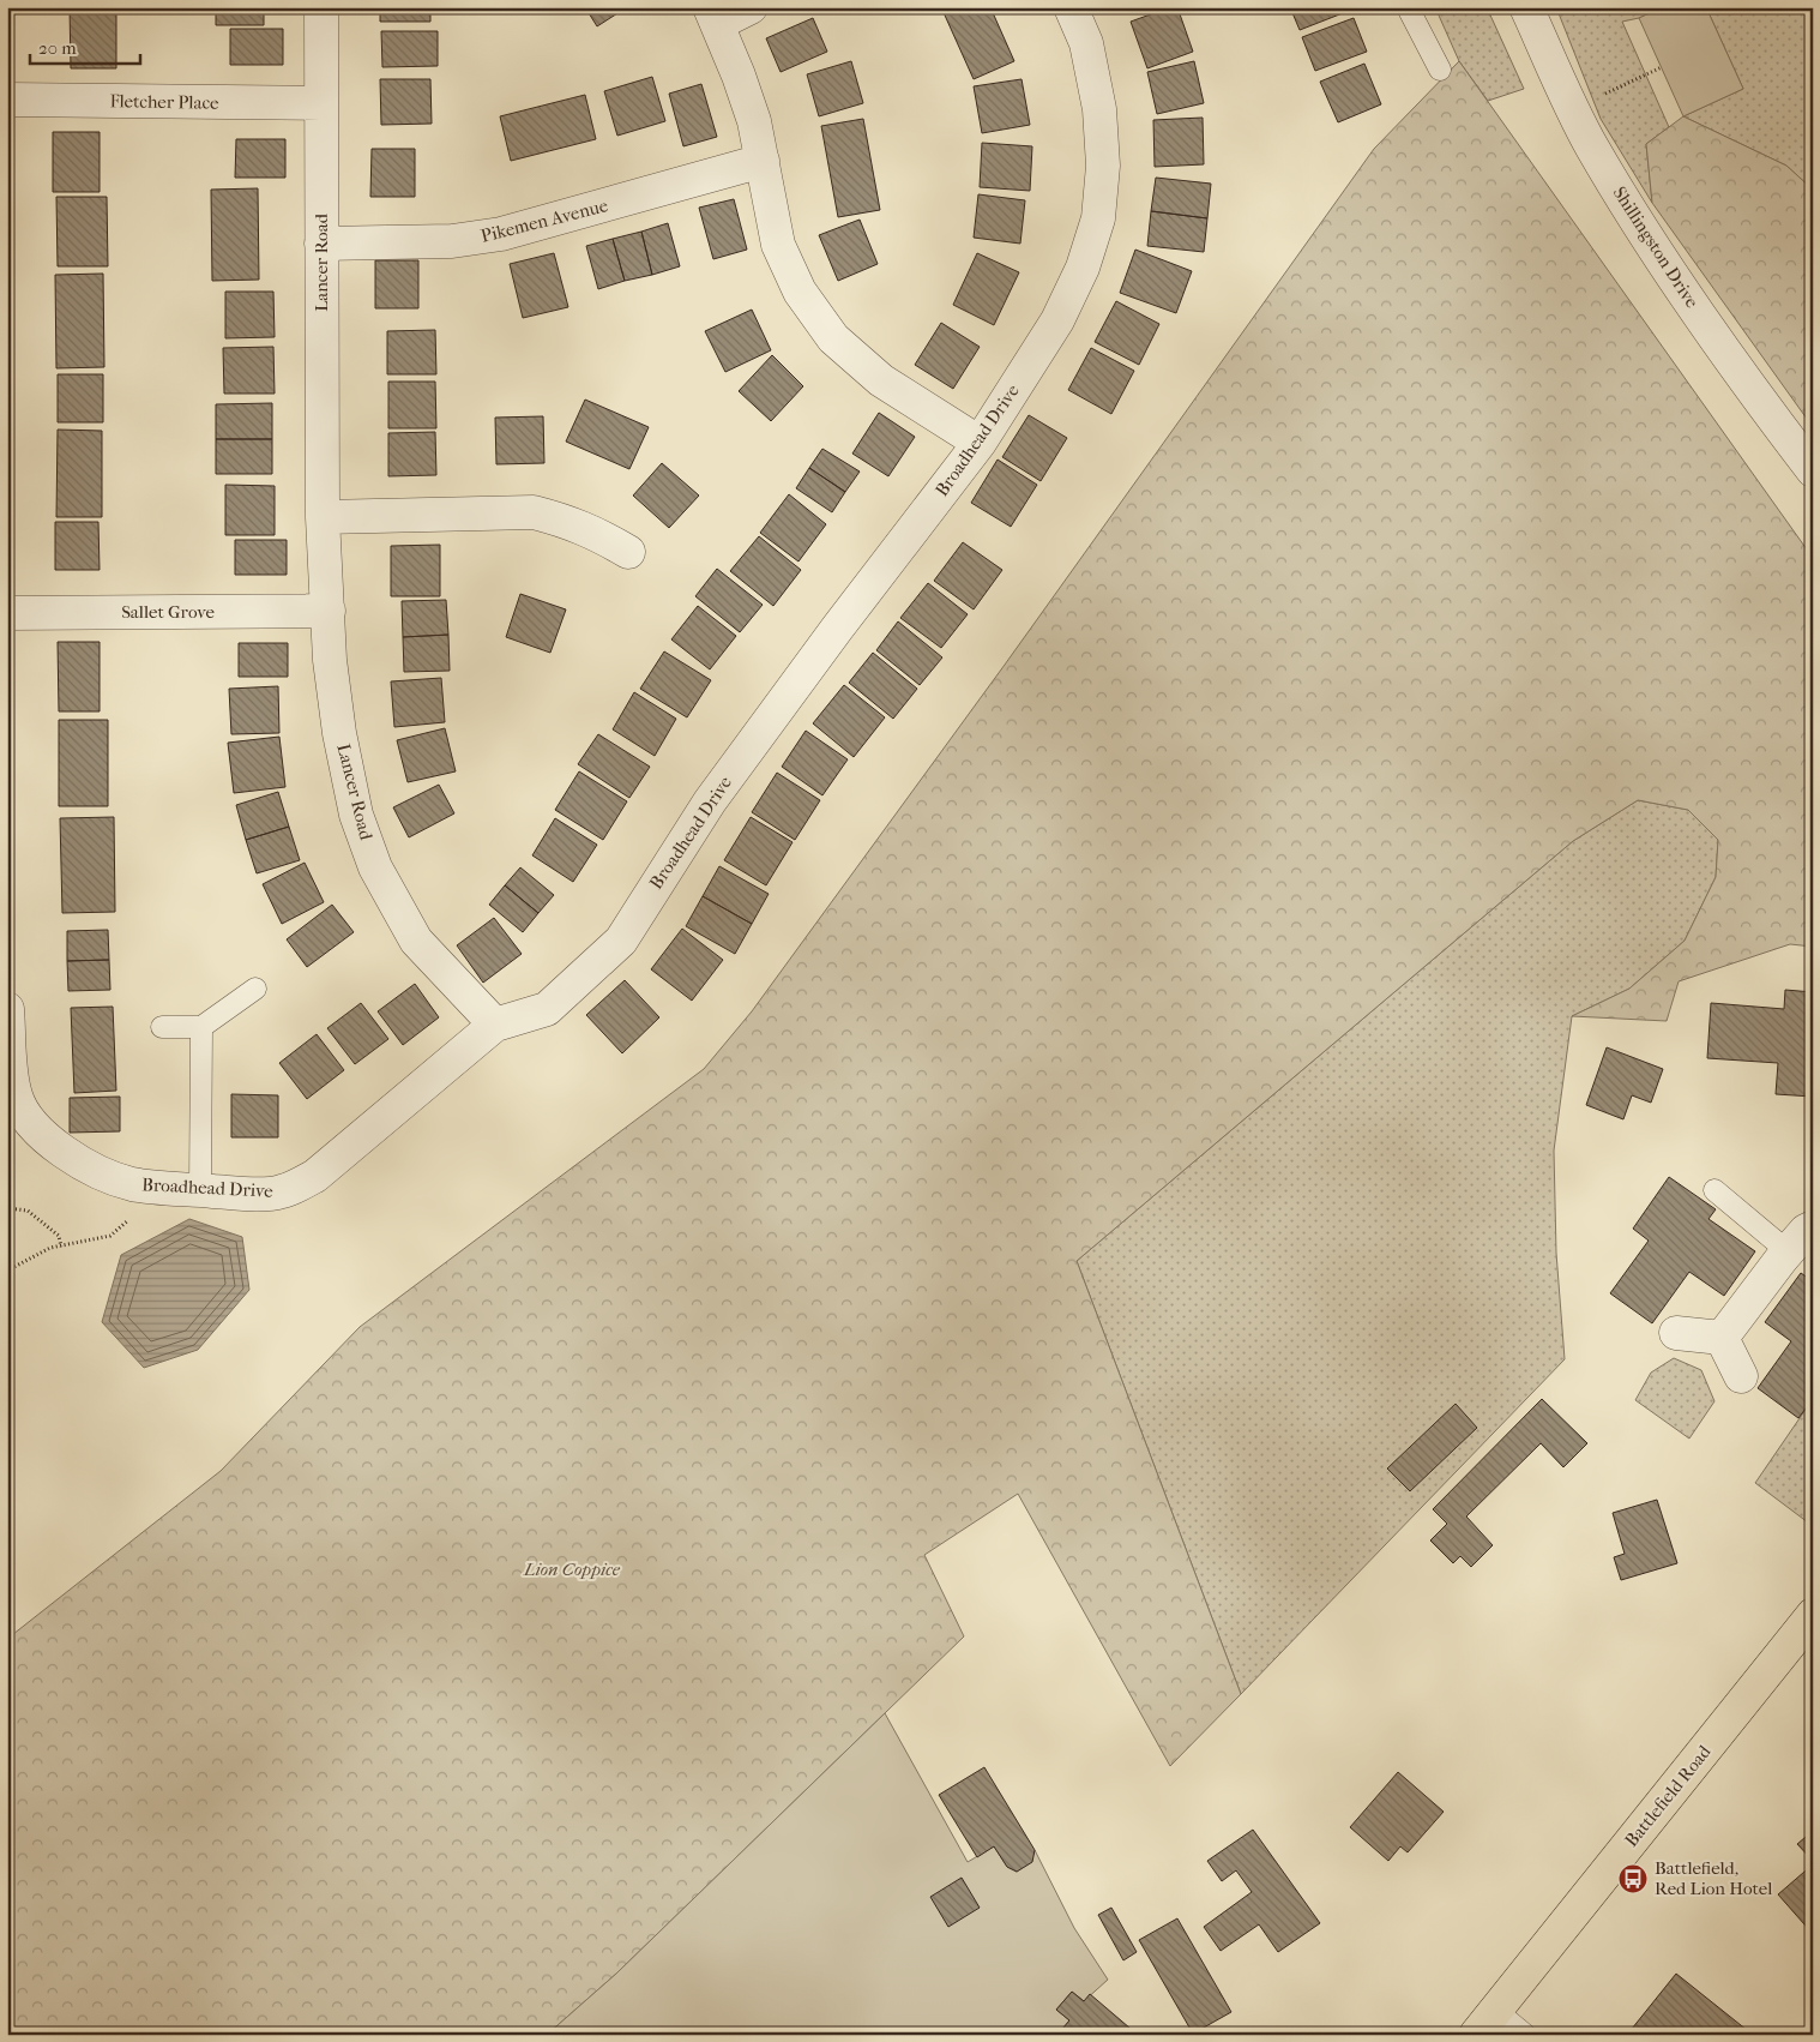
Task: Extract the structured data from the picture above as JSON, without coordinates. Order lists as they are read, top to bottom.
{
  "streets": {
    "main road": ["Battlefield Road"],
    "street": [
      "Fletcher Place",
      "Pikemen Avenue",
      "Shillingston Drive",
      "Lancer Road",
      "Broadhead Drive",
      "Sallet Grove"
    ]
  },
  "crossings": [
    ["Fletcher Place", "Lancer Road"],
    ["Pikemen Avenue", "Lancer Road"],
    ["Lancer Road", "Broadhead Drive"],
    ["Lancer Road", "Sallet Grove"]
  ],
  "parks": ["Lion Coppice"],
  "places": {
    "bus stop": ["Battlefield, Red Lion Hotel"]
  },
  "scale_bar": "20 m"
}
